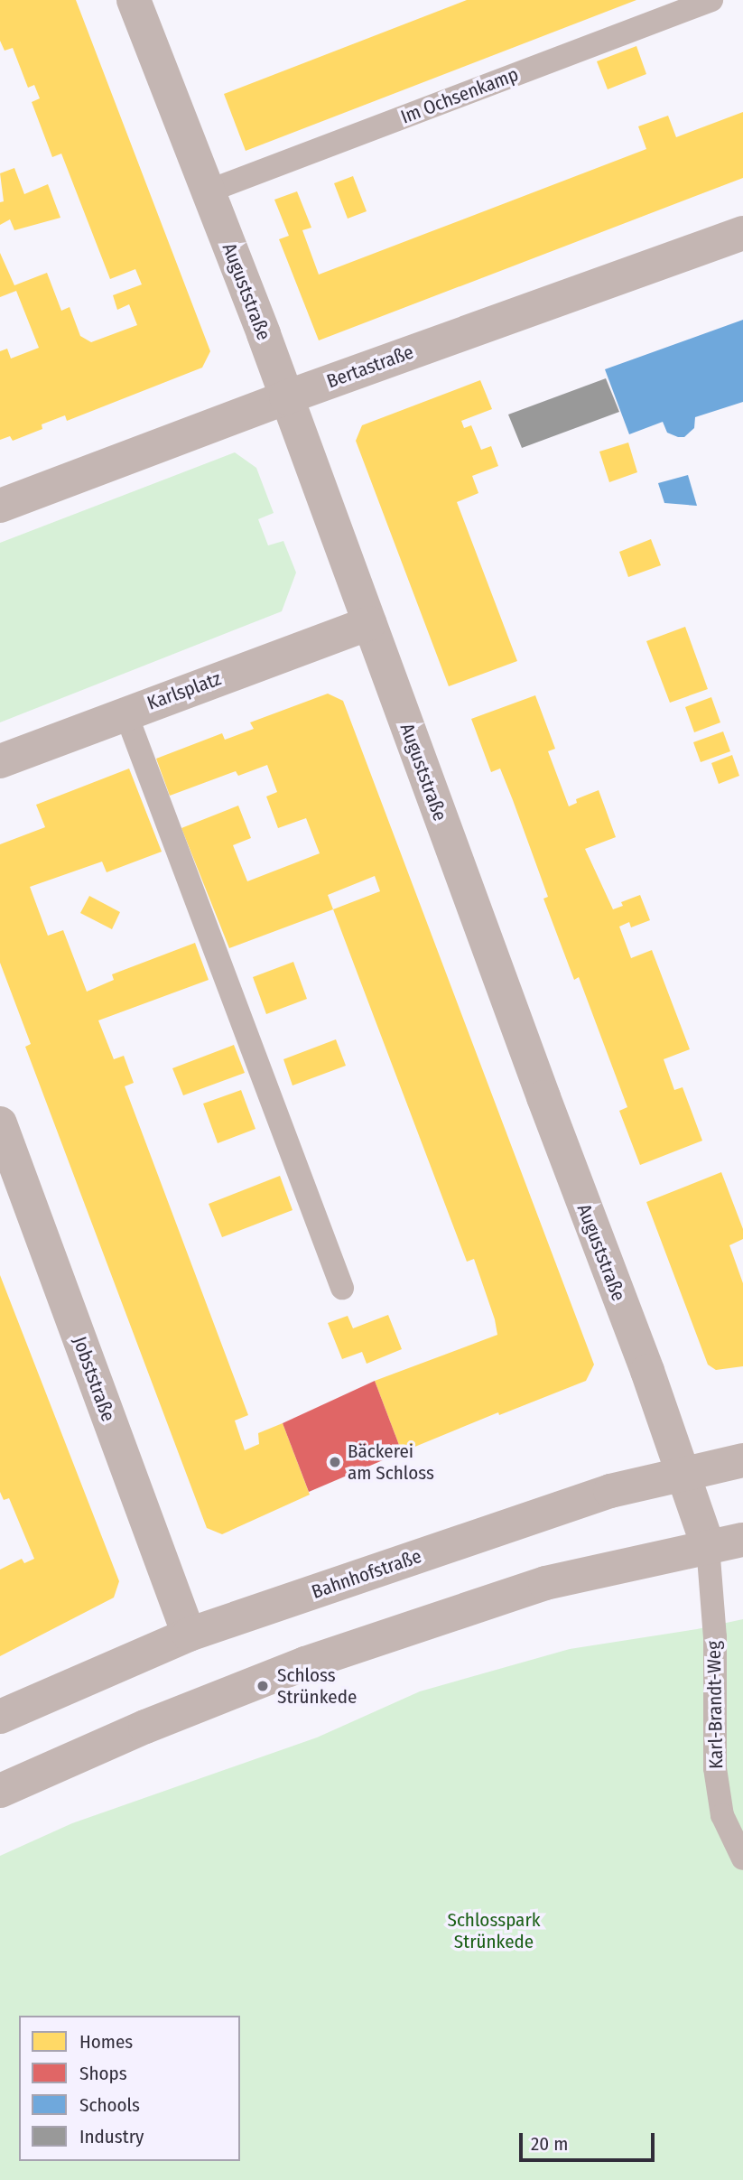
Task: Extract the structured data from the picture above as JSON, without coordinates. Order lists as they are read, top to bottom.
{
  "streets": {
    "street": [
      "Auguststraße",
      "Bertastraße",
      "Karlsplatz",
      "Jobststraße",
      "Bahnhofstraße"
    ],
    "lane": ["Im Ochsenkamp", "Karl-Brandt-Weg"]
  },
  "crossings": [
    ["Im Ochsenkamp", "Auguststraße"],
    ["Auguststraße", "Bertastraße"],
    ["Auguststraße", "Karlsplatz"],
    ["Auguststraße", "Bahnhofstraße"],
    ["Auguststraße", "Karl-Brandt-Weg"],
    ["Jobststraße", "Bahnhofstraße"]
  ],
  "parks": ["Schlosspark Strünkede"],
  "places": ["Bäckerei am Schloss", "Schloss Strünkede"],
  "legend": [
    "Homes",
    "Shops",
    "Schools",
    "Industry"
  ],
  "scale_bar": "20 m"
}
